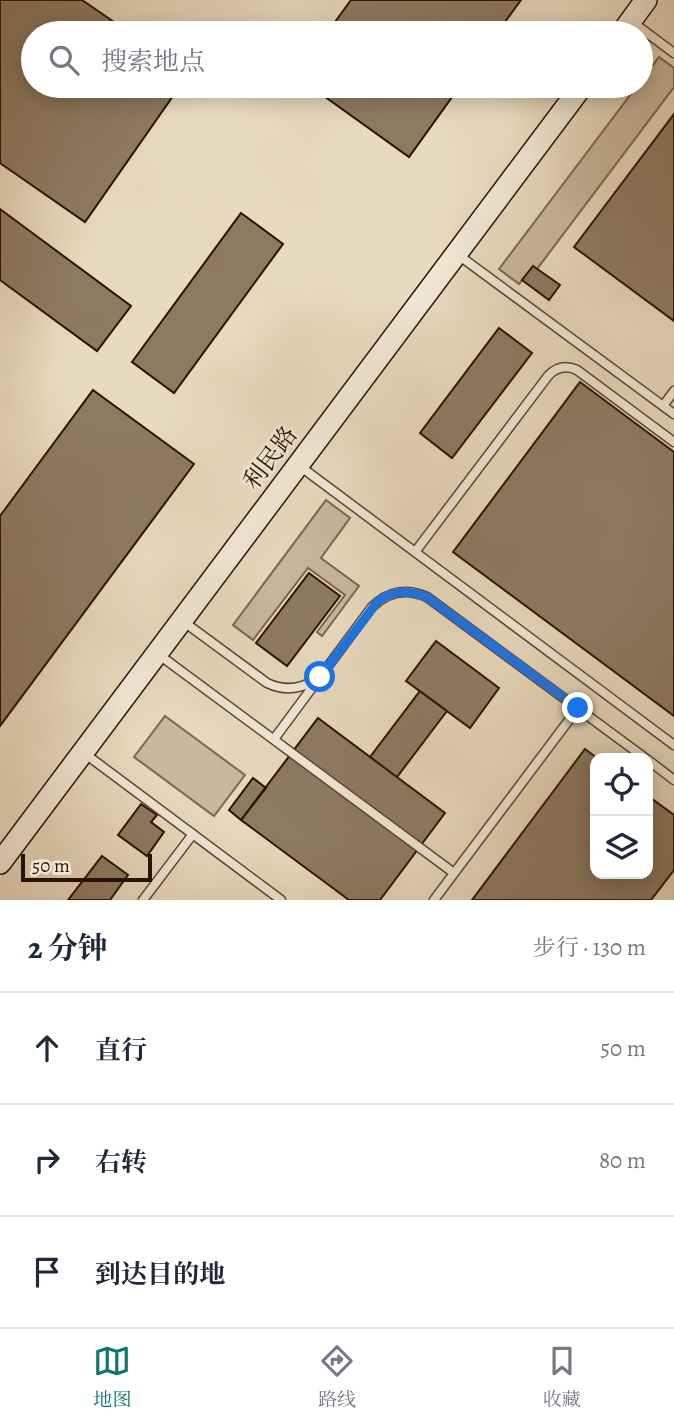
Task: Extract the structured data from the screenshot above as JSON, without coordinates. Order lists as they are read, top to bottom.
{
  "streets": {
    "main road": ["利民路"]
  },
  "scale_bar": "50 m",
  "page": {
    "search": "搜索地点",
    "scale": "50 m",
    "heading": ["2 分钟", "步行 · 130 m"],
    "list": [
      ["直行", "50 m"],
      ["右转", "80 m"],
      "到达目的地"
    ],
    "nav": ["地图", "路线", "收藏"]
  }
}
